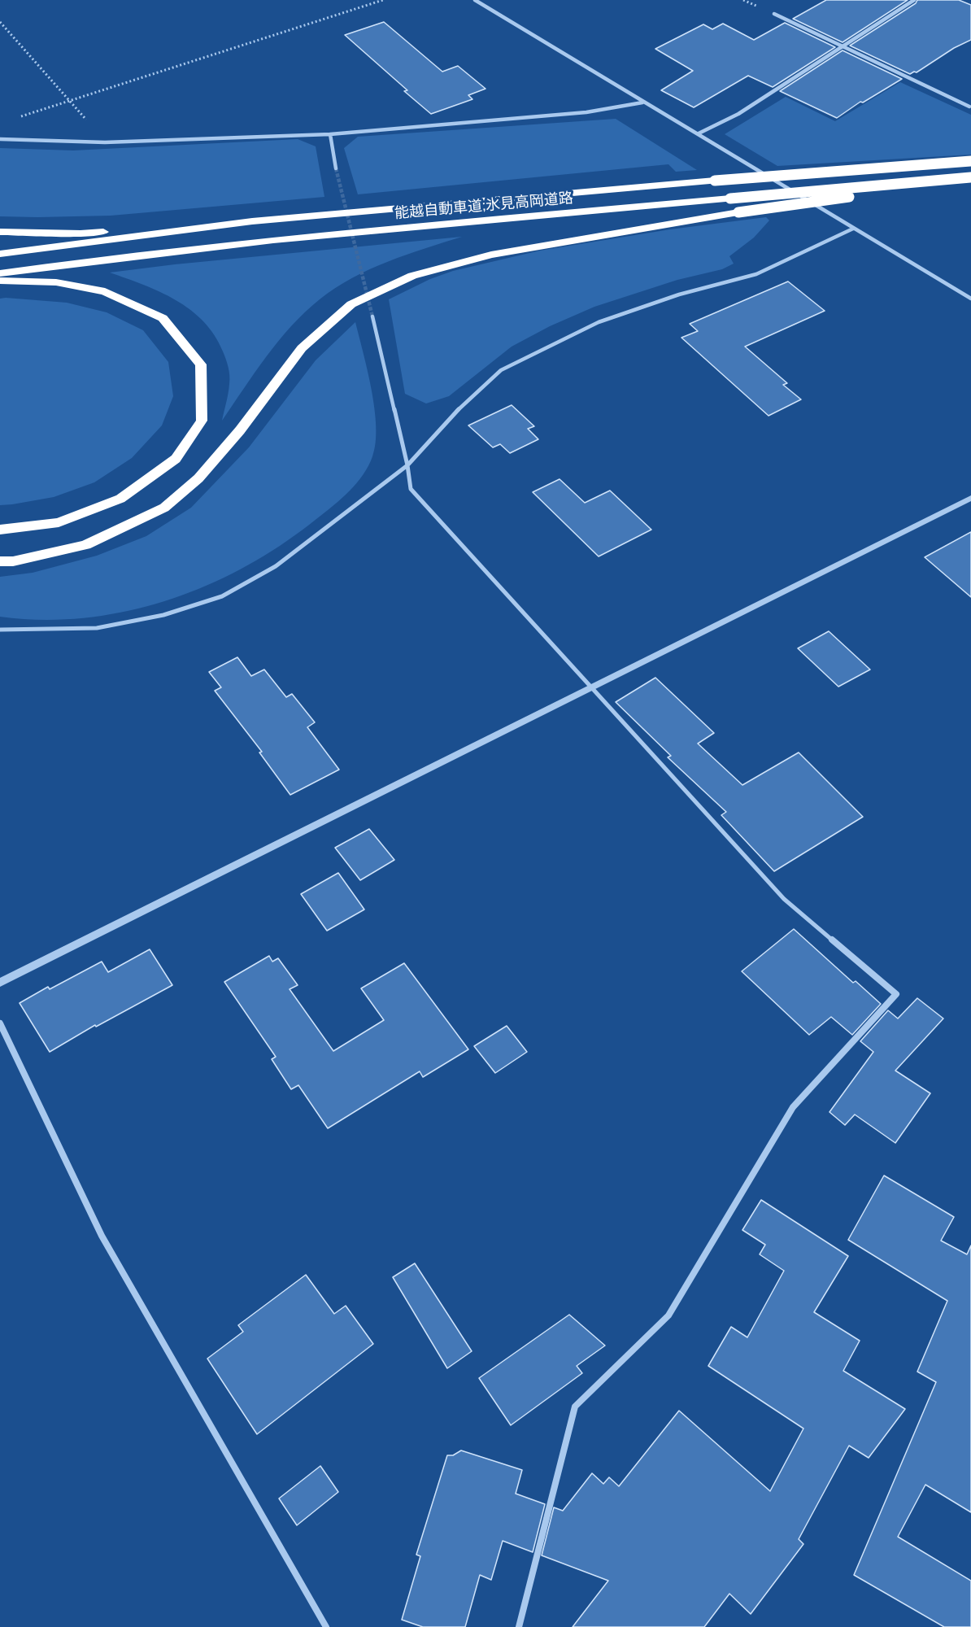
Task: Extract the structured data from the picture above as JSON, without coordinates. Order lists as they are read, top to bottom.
{
  "streets": {
    "highway": ["能越自動車道;氷見高岡道路"]
  }
}
